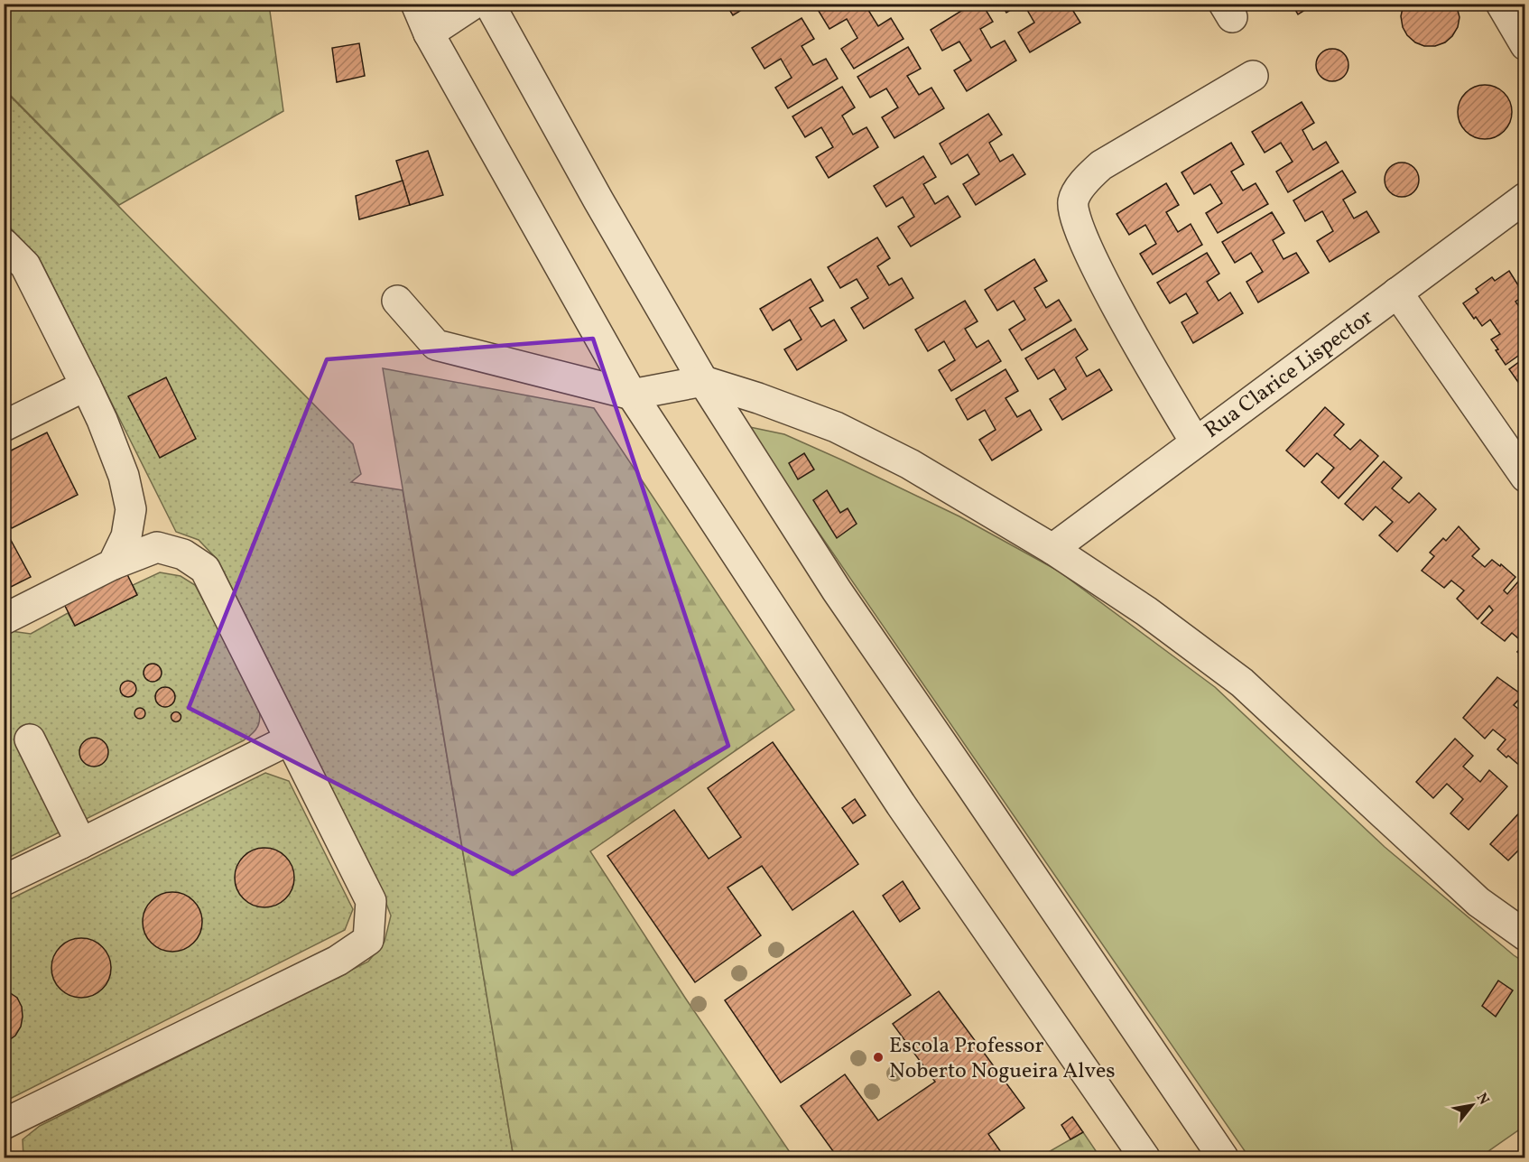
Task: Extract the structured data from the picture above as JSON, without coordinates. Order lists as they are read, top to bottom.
{
  "streets": {
    "street": ["Rua Clarice Lispector"]
  },
  "places": ["Escola Professor Noberto Nogueira Alves"],
  "north": "top right"
}
